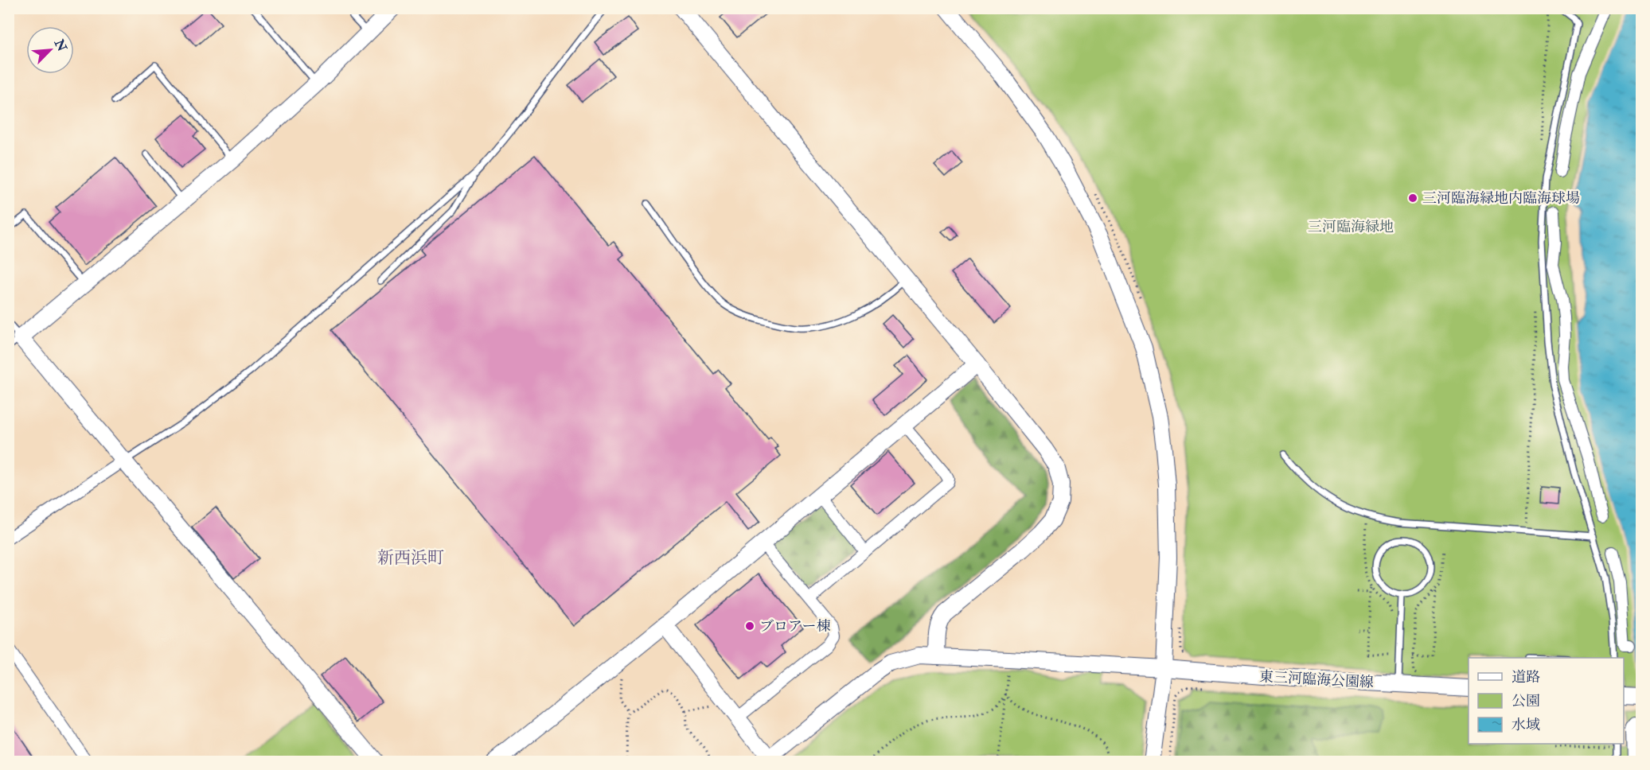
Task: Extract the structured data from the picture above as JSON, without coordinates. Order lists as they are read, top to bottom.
{
  "streets": {
    "street": ["東三河臨海公園線"]
  },
  "districts": ["新西浜町"],
  "parks": ["三河臨海緑地"],
  "places": ["三河臨海緑地内臨海球場", "ブロアー棟"],
  "legend": ["道路", "公園", "水域"],
  "north": "top right"
}
